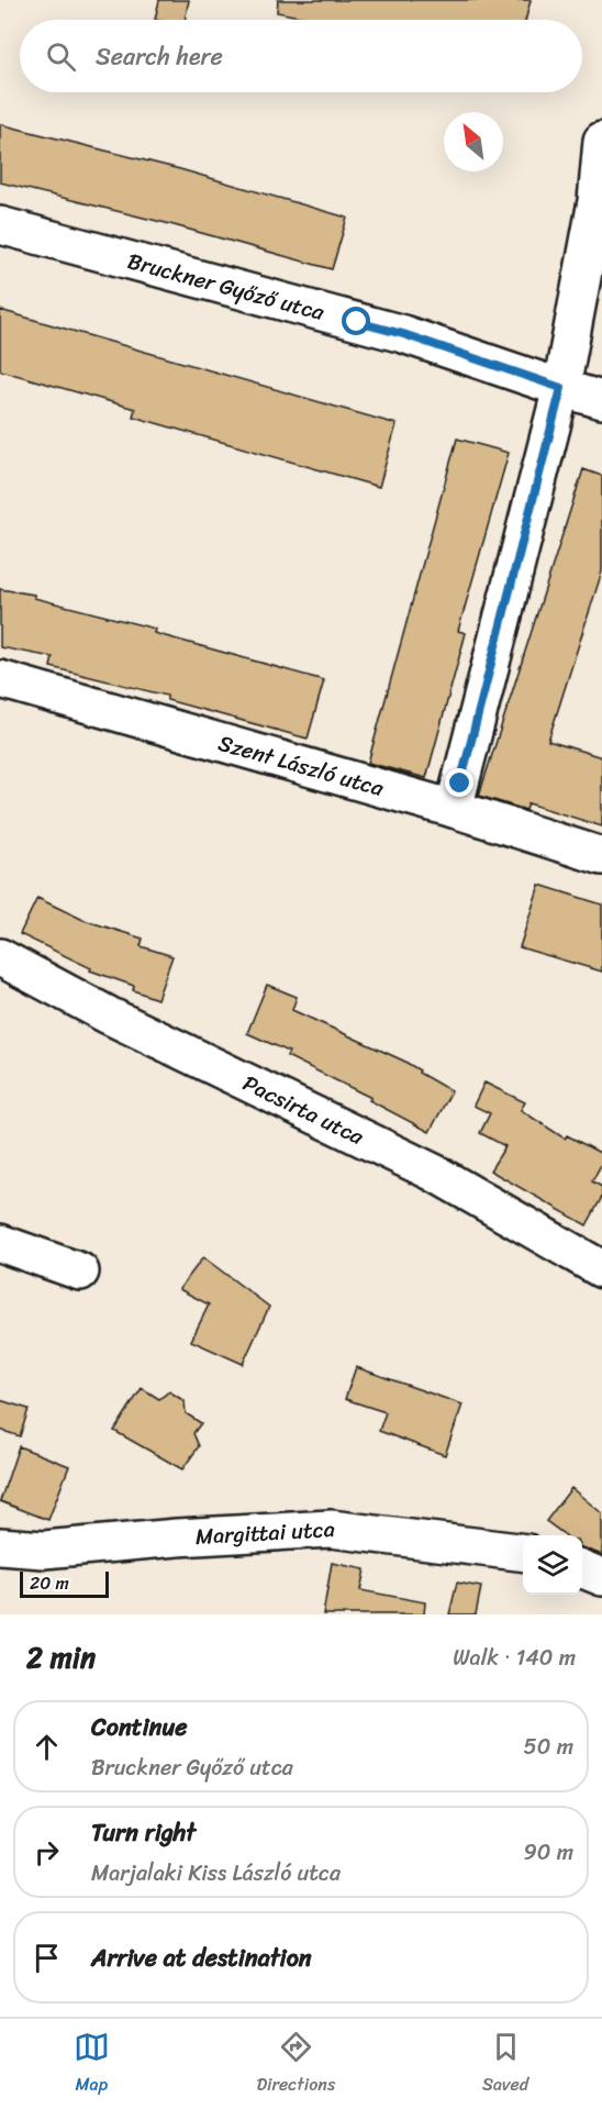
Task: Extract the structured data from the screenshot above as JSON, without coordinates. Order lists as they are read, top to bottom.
{
  "streets": {
    "street": [
      "Bruckner Győző utca",
      "Szent László utca",
      "Pacsirta utca",
      "Margittai utca"
    ]
  },
  "scale_bar": "20 m",
  "north": "top left",
  "page": {
    "search": "Search here",
    "scale": "20 m",
    "heading": ["2 min", "Walk · 140 m"],
    "list": [
      ["Continue", "Bruckner Győző utca", "50 m"],
      ["Turn right", "Marjalaki Kiss László utca", "90 m"],
      "Arrive at destination"
    ],
    "nav": ["Map", "Directions", "Saved"]
  }
}
